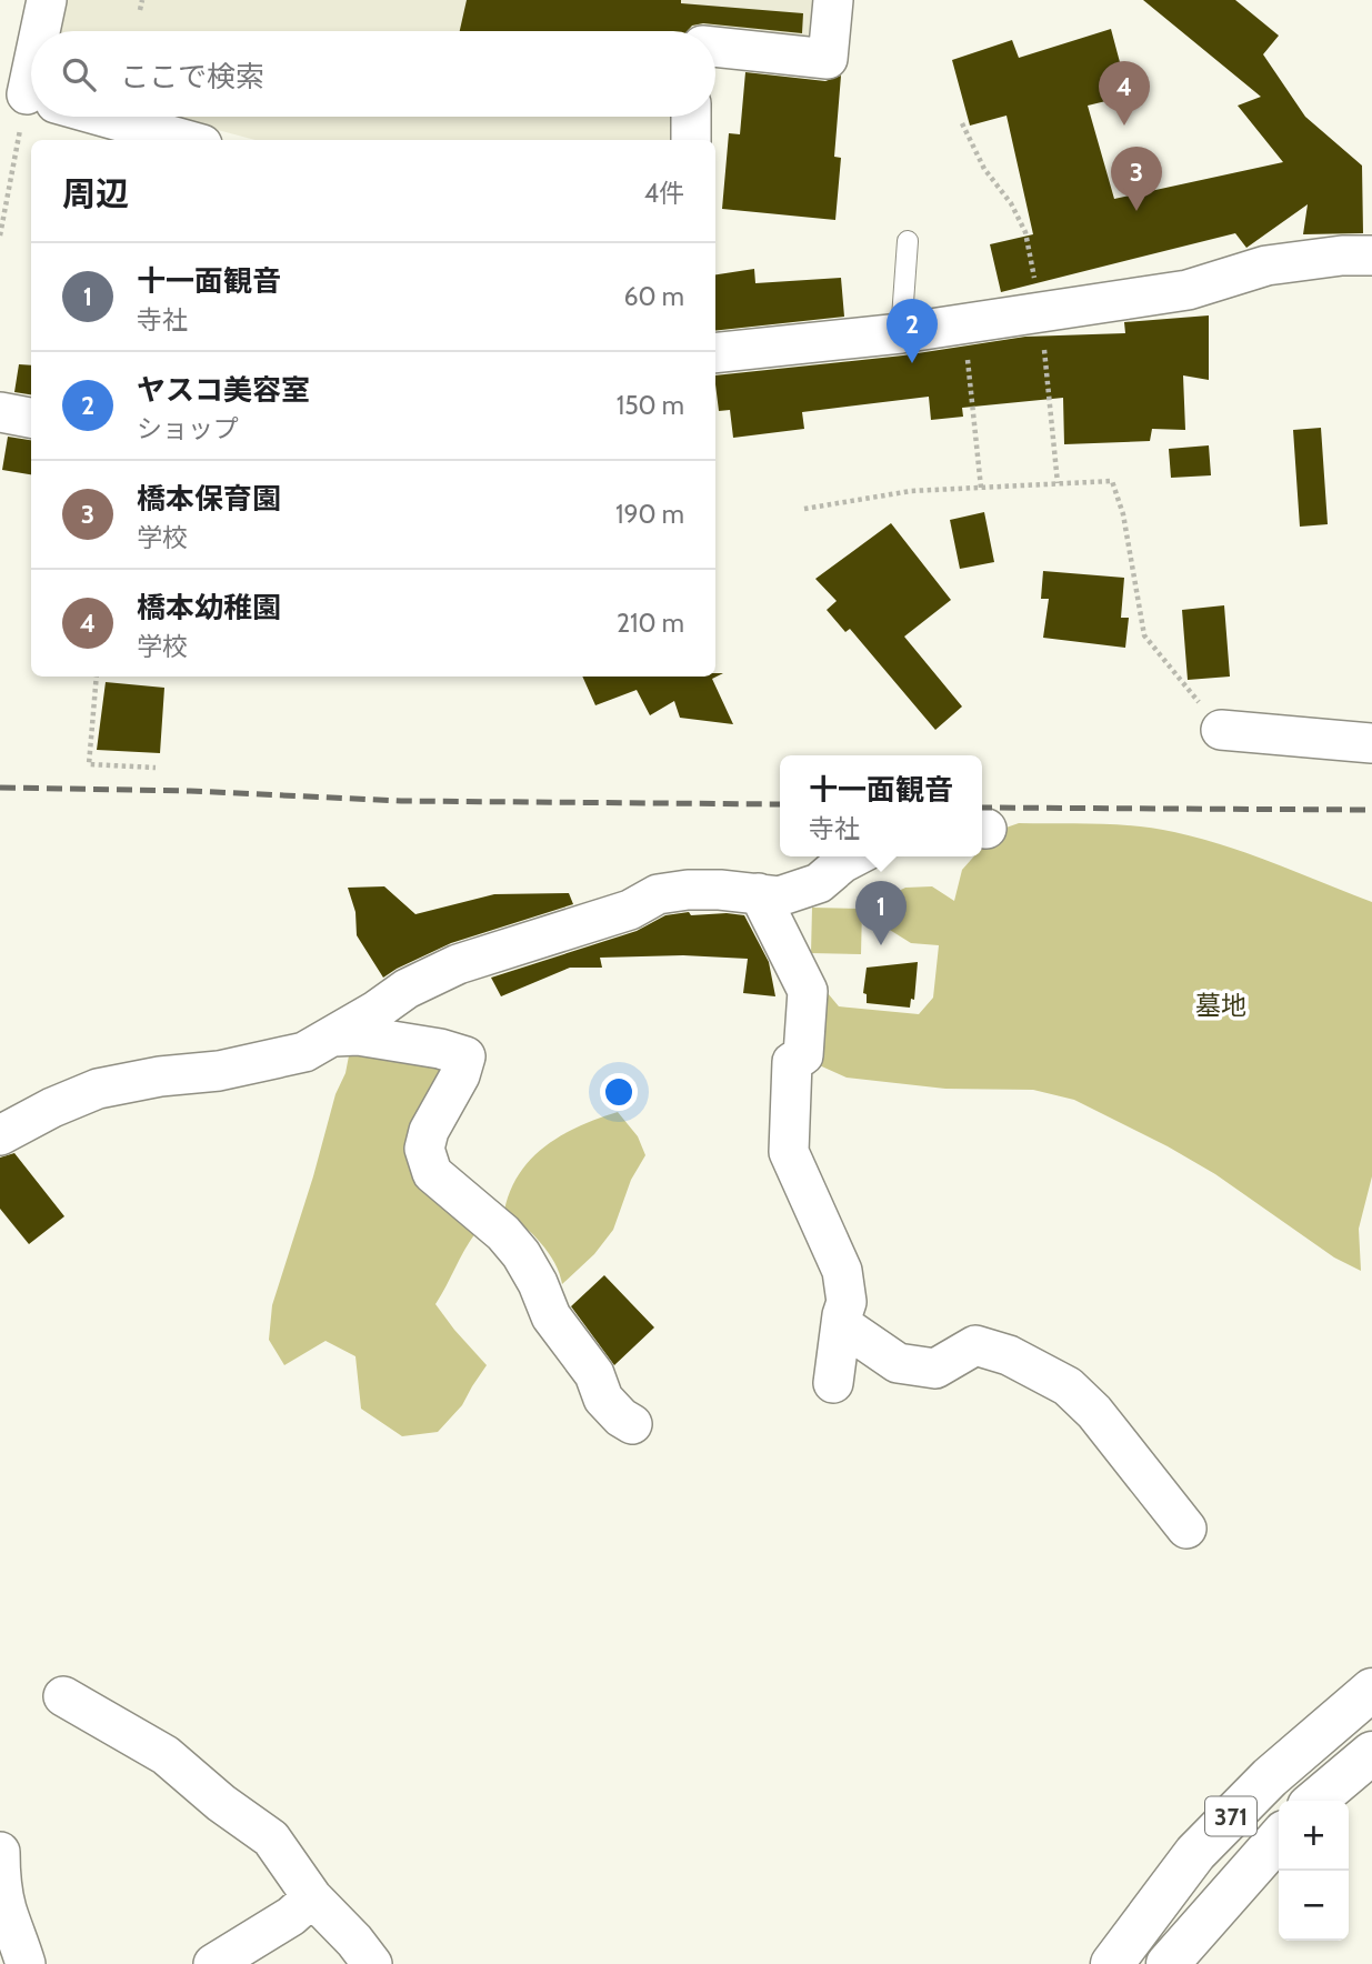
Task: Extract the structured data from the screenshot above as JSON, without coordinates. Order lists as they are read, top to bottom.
{
  "streets": {
    "highway": ["371"]
  },
  "parks": ["墓地"],
  "page": {
    "search": "ここで検索",
    "pins": [
      "4",
      "3",
      "2",
      "1"
    ],
    "heading": ["周辺", "4件"],
    "list": [
      {
        "mark": "1",
        "name": "十一面観音",
        "note": "寺社",
        "value": "60 m"
      },
      {
        "mark": "2",
        "name": "ヤスコ美容室",
        "note": "ショップ",
        "value": "150 m"
      },
      {
        "mark": "3",
        "name": "橋本保育園",
        "note": "学校",
        "value": "190 m"
      },
      {
        "mark": "4",
        "name": "橋本幼稚園",
        "note": "学校",
        "value": "210 m"
      }
    ],
    "popup": ["十一面観音", "寺社"],
    "map_buttons": ["+", "−"]
  }
}
